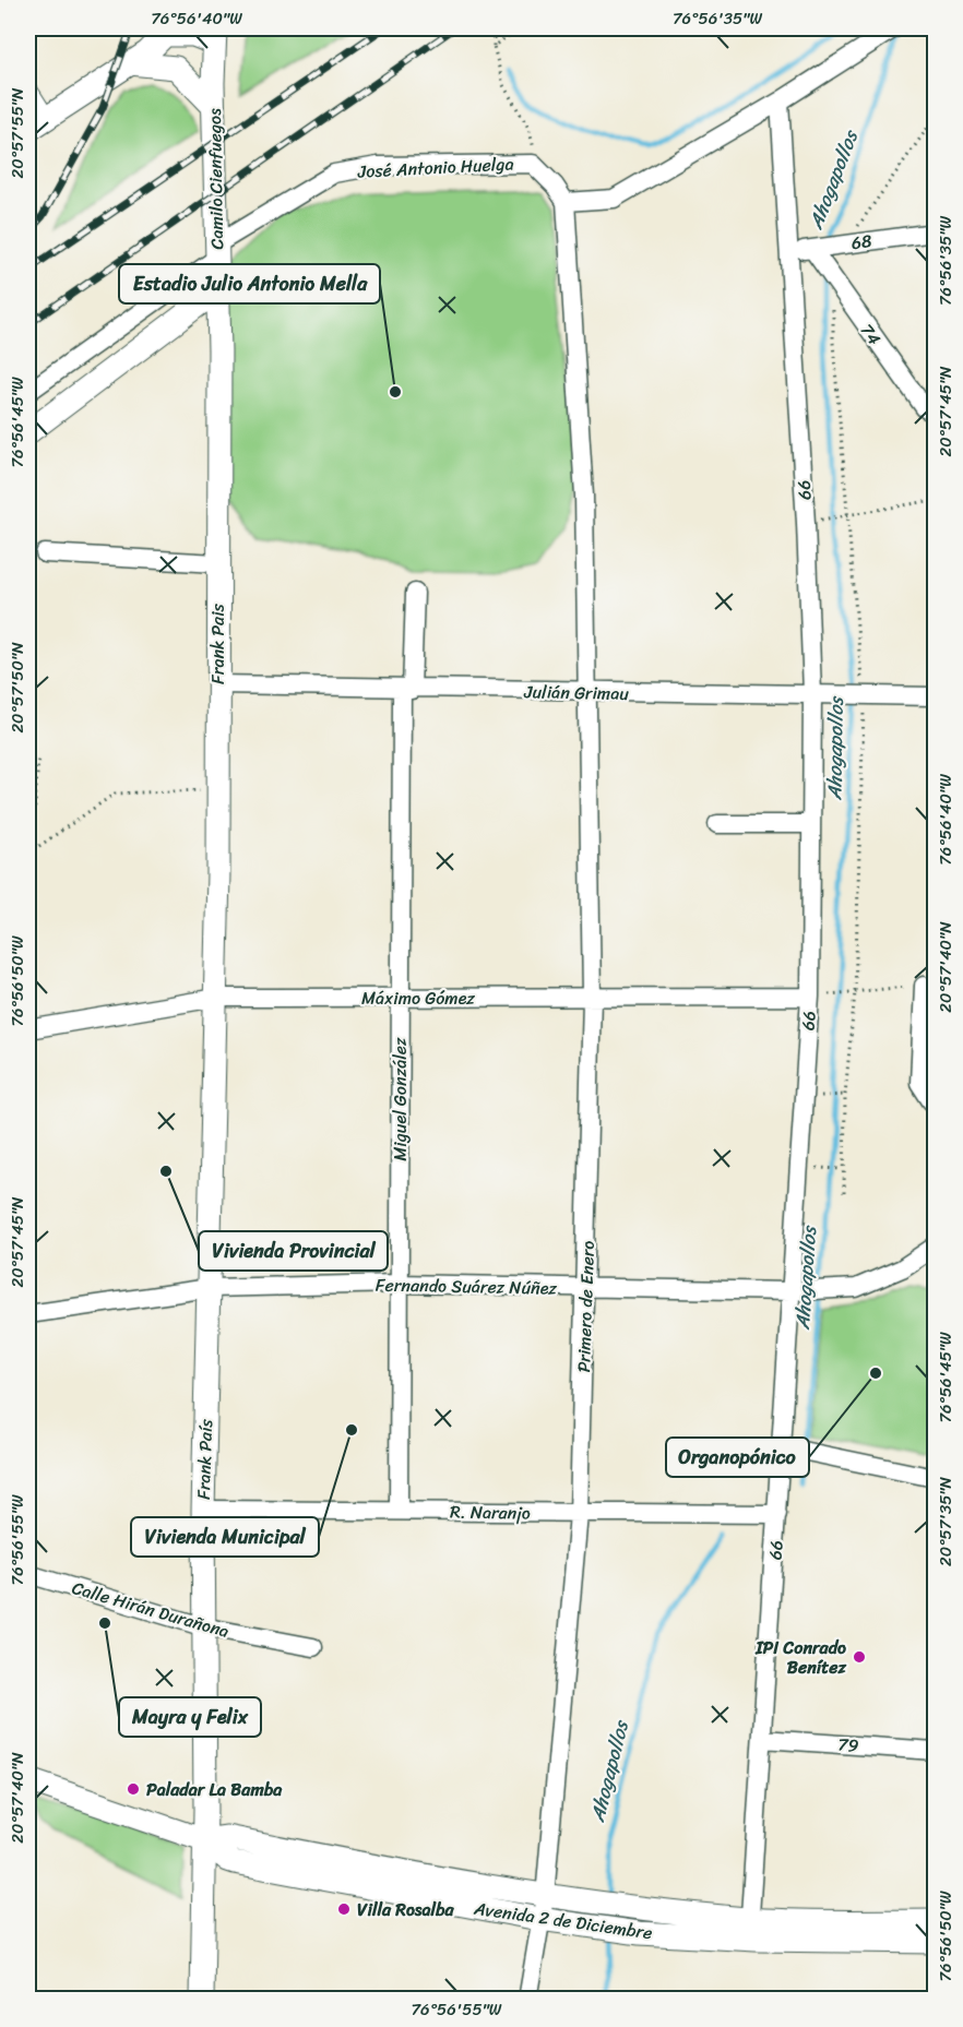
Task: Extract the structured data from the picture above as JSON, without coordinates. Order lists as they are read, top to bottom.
{
  "streets": {
    "main road": [
      "Camilo Cienfuegos",
      "Frank Pais",
      "Frank País",
      "Avenida 2 de Diciembre"
    ],
    "street": [
      "José Antonio Huelga",
      "68",
      "74",
      "66",
      "Julián Grimau",
      "Máximo Gómez",
      "Miguel González",
      "Fernando Suárez Núñez",
      "Primero de Enero",
      "R. Naranjo",
      "Calle Hirán Durañona",
      "79"
    ]
  },
  "crossings": [
    ["José Antonio Huelga", "Camilo Cienfuegos"],
    ["José Antonio Huelga", "Primero de Enero"],
    ["Camilo Cienfuegos", "Frank Pais"],
    ["68", "74"],
    ["68", "66"],
    ["66", "Julián Grimau"],
    ["66", "Máximo Gómez"],
    ["66", "Fernando Suárez Núñez"],
    ["66", "R. Naranjo"],
    ["66", "79"],
    ["66", "Avenida 2 de Diciembre"],
    ["Frank Pais", "Julián Grimau"],
    ["Frank Pais", "Máximo Gómez"],
    ["Frank Pais", "Frank País"],
    ["Julián Grimau", "Miguel González"],
    ["Julián Grimau", "Primero de Enero"],
    ["Máximo Gómez", "Miguel González"],
    ["Máximo Gómez", "Primero de Enero"],
    ["Máximo Gómez", "Frank País"],
    ["Miguel González", "Fernando Suárez Núñez"],
    ["Miguel González", "R. Naranjo"],
    ["Fernando Suárez Núñez", "Primero de Enero"],
    ["Fernando Suárez Núñez", "Frank País"],
    ["Primero de Enero", "R. Naranjo"],
    ["Primero de Enero", "Avenida 2 de Diciembre"],
    ["Frank País", "R. Naranjo"],
    ["Frank País", "Calle Hirán Durañona"],
    ["Frank País", "Avenida 2 de Diciembre"]
  ],
  "water": ["Ahogapollos"],
  "places": [
    "Estadio Julio Antonio Mella",
    "Vivienda Provincial",
    "Organopónico",
    "Vivienda Municipal",
    "Mayra y Felix",
    "IPI Conrado Benítez",
    "Paladar La Bamba",
    "Villa Rosalba"
  ],
  "coordinates": [
    "76°56'40\"W",
    "76°56'35\"W",
    "20°57'55\"N",
    "20°57'45\"N",
    "76°56'45\"W",
    "20°57'50\"N",
    "20°57'40\"N",
    "76°56'50\"W",
    "20°57'35\"N",
    "76°56'55\"W"
  ]
}
